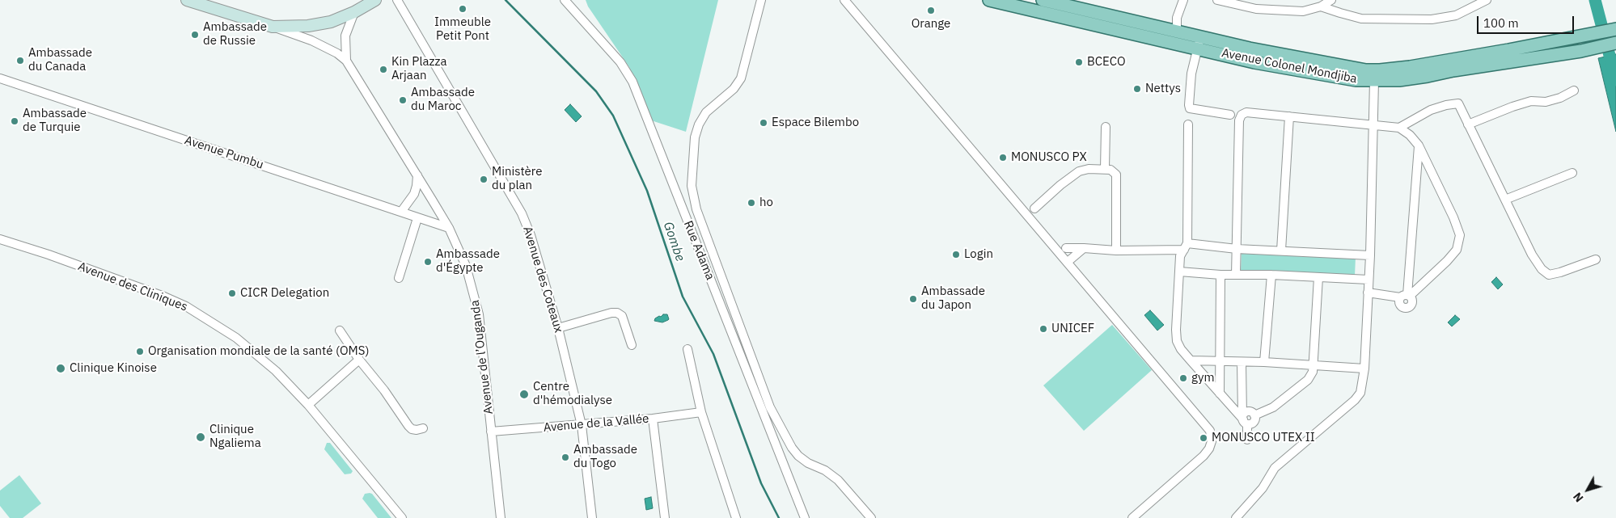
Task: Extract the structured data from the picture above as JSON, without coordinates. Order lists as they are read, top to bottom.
{
  "streets": {
    "main road": ["Avenue Colonel Mondjiba"],
    "street": [
      "Avenue Pumbu",
      "Rue Adama",
      "Avenue des Coteaux",
      "Avenue des Cliniques",
      "Avenue de l’Ouganda",
      "Avenue de la Vallée"
    ]
  },
  "crossings": [
    ["Avenue Pumbu", "Avenue de l’Ouganda"],
    ["Avenue des Coteaux", "Avenue de la Vallée"],
    ["Avenue de l’Ouganda", "Avenue de la Vallée"]
  ],
  "water": ["Gombe"],
  "places": [
    "Immeuble Petit Pont",
    "Orange",
    "Ambassade de Russie",
    "Ambassade du Canada",
    "BCECO",
    "Kin Plazza Arjaan",
    "Nettys",
    "Ambassade du Maroc",
    "Ambassade de Turquie",
    "Espace Bilembo",
    "MONUSCO PX",
    "Ministère du plan",
    "ho",
    "Login",
    "Ambassade d'Égypte",
    "CICR Delegation",
    "Ambassade du Japon",
    "UNICEF",
    "Organisation mondiale de la santé (OMS)",
    "Clinique Kinoise",
    "gym",
    "Centre d'hémodialyse",
    "Clinique Ngaliema",
    "MONUSCO UTEX II",
    "Ambassade du Togo"
  ],
  "scale_bar": "100 m",
  "north": "bottom left"
}
